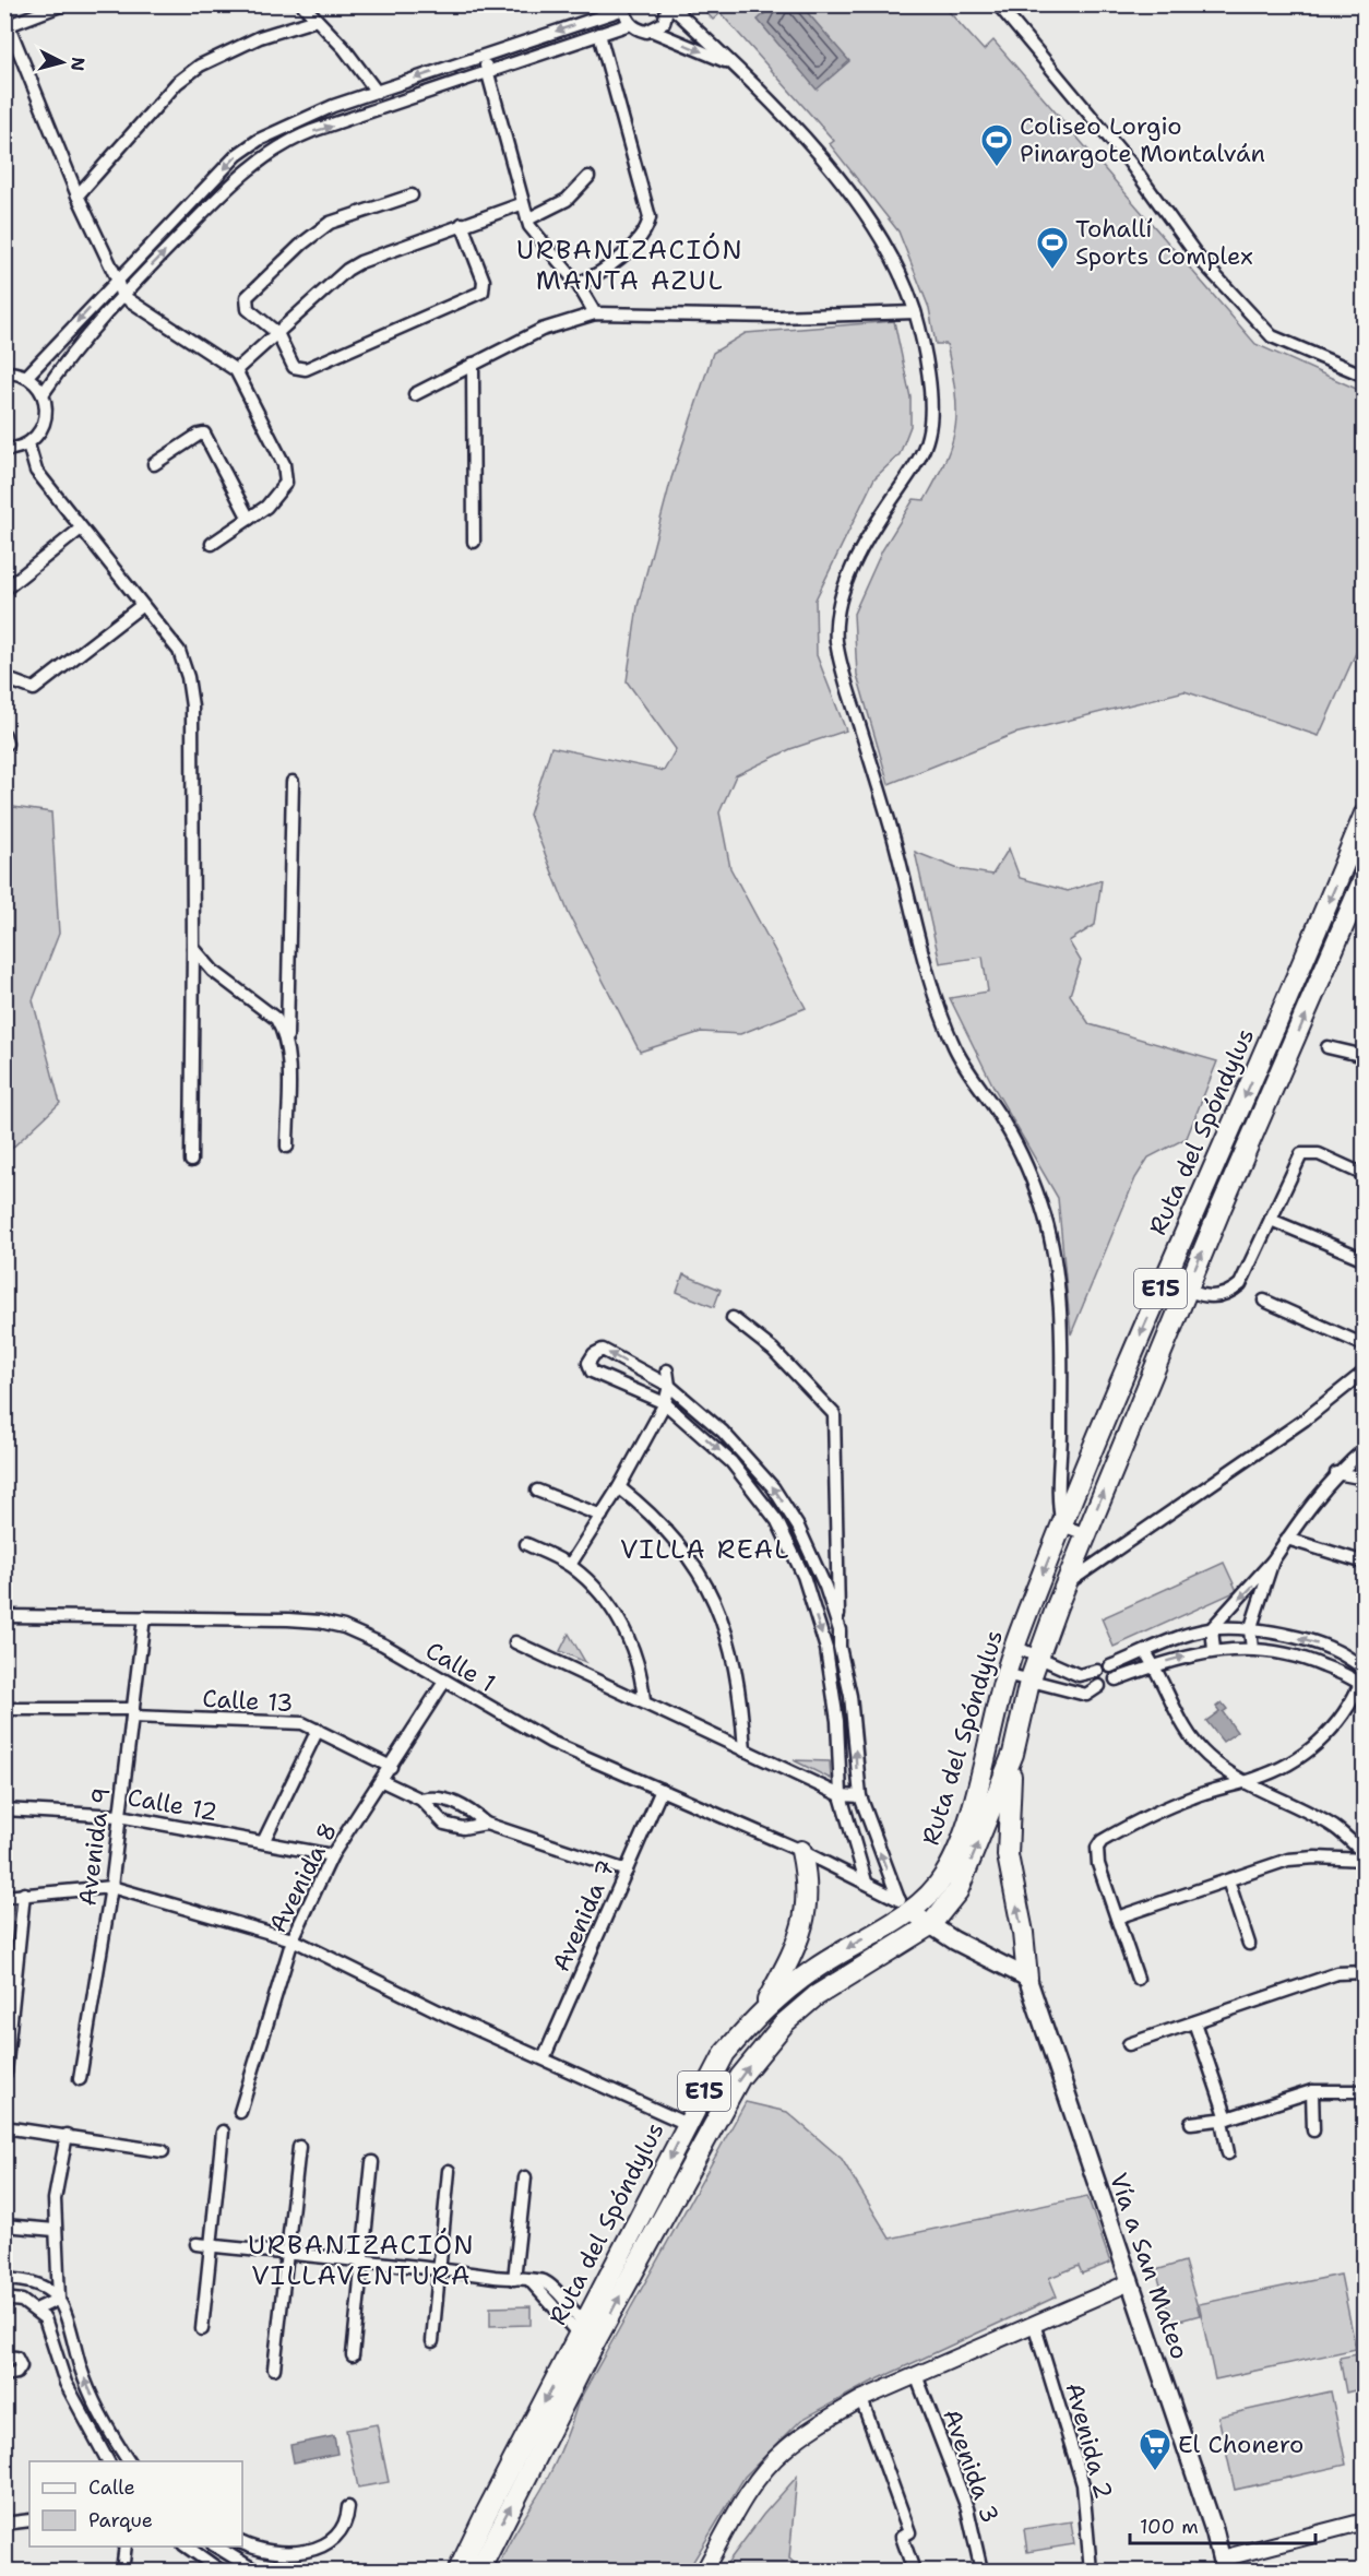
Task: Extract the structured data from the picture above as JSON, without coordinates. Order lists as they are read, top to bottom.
{
  "streets": {
    "highway": ["Ruta del Spóndylus", "E15"],
    "main road": ["Vía a San Mateo"],
    "street": [
      "Calle 1",
      "Calle 13",
      "Calle 12",
      "Avenida 9",
      "Avenida 8",
      "Avenida 7",
      "Avenida 2",
      "Avenida 3"
    ]
  },
  "crossings": [
    ["Ruta del Spóndylus", "Calle 1"],
    ["Calle 1", "Avenida 9"],
    ["Calle 1", "Avenida 8"],
    ["Calle 1", "Avenida 7"],
    ["Calle 13", "Avenida 9"],
    ["Calle 13", "Avenida 8"],
    ["Calle 12", "Avenida 9"],
    ["Calle 12", "Avenida 8"]
  ],
  "districts": ["URBANIZACIÓN MANTA AZUL", "VILLA REAL", "URBANIZACIÓN VILLAVENTURA"],
  "places": {
    "sports": ["Coliseo Lorgio Pinargote Montalván", "Tohallí Sports Complex"],
    "supermarket": ["El Chonero"]
  },
  "legend": ["Calle", "Parque"],
  "scale_bar": "100 m",
  "north": "right"
}
